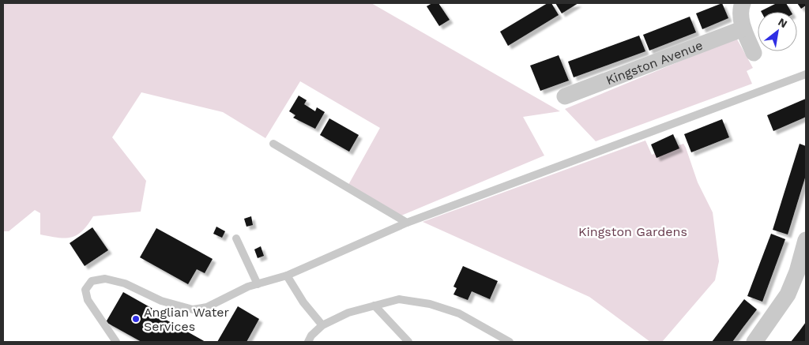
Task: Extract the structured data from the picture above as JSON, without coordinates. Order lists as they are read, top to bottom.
{
  "streets": {
    "street": ["Kingston Avenue"]
  },
  "parks": ["Kingston Gardens"],
  "places": ["Anglian Water Services"],
  "north": "top right"
}
